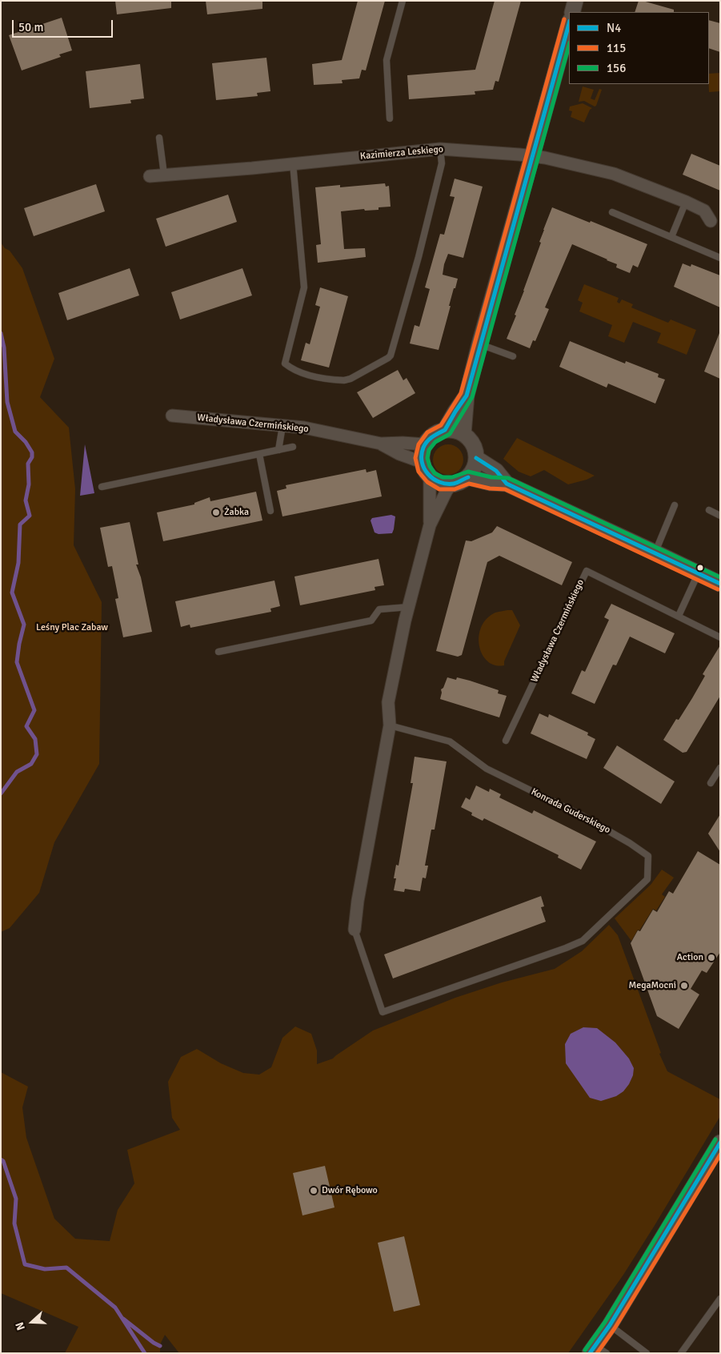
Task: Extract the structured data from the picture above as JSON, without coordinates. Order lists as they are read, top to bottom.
{
  "streets": {
    "street": ["Kazimierza Leskiego", "Władysława Czermińskiego"],
    "lane": ["Konrada Guderskiego"]
  },
  "parks": ["Leśny Plac Zabaw"],
  "places": [
    "Żabka",
    "Action",
    "MegaMocni",
    "Dwór Rębowo"
  ],
  "lines": ["transit line 115", "transit line N4", "transit line 156"],
  "legend": ["N4", "115", "156"],
  "scale_bar": "50 m",
  "north": "left"
}
